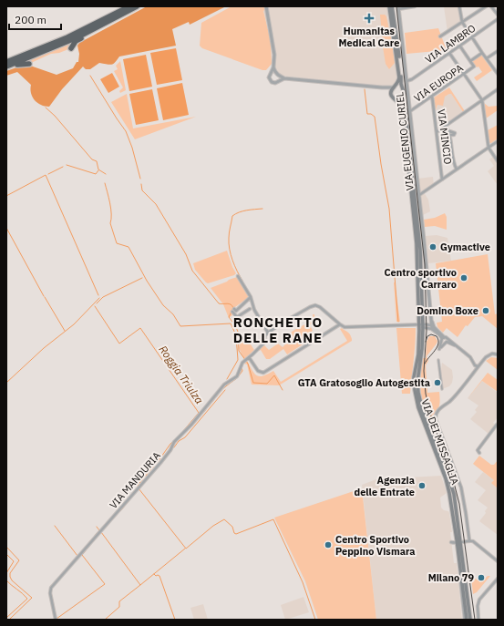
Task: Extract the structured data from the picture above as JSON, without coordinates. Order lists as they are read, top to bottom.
{
  "streets": {
    "main road": ["VIA EUGENIO CURIEL", "VIA DEI MISSAGLIA"],
    "street": [
      "VIA LAMBRO",
      "VIA EUROPA",
      "VIA MINCIO",
      "VIA MANDURIA"
    ]
  },
  "crossings": [
    ["VIA LAMBRO", "VIA EUGENIO CURIEL"],
    ["VIA EUROPA", "VIA MINCIO"],
    ["VIA EUROPA", "VIA EUGENIO CURIEL"],
    ["VIA EUGENIO CURIEL", "VIA DEI MISSAGLIA"]
  ],
  "districts": ["RONCHETTO DELLE RANE"],
  "water": ["Roggia Triulza"],
  "places": {
    "health": ["Humanitas Medical Care"],
    "other": [
      "Gymactive",
      "Centro sportivo Carraro",
      "Domino Boxe",
      "GTA Gratosoglio Autogestita",
      "Agenzia delle Entrate",
      "Centro Sportivo Peppino Vismara",
      "Milano 79"
    ]
  },
  "scale_bar": "200 m"
}
